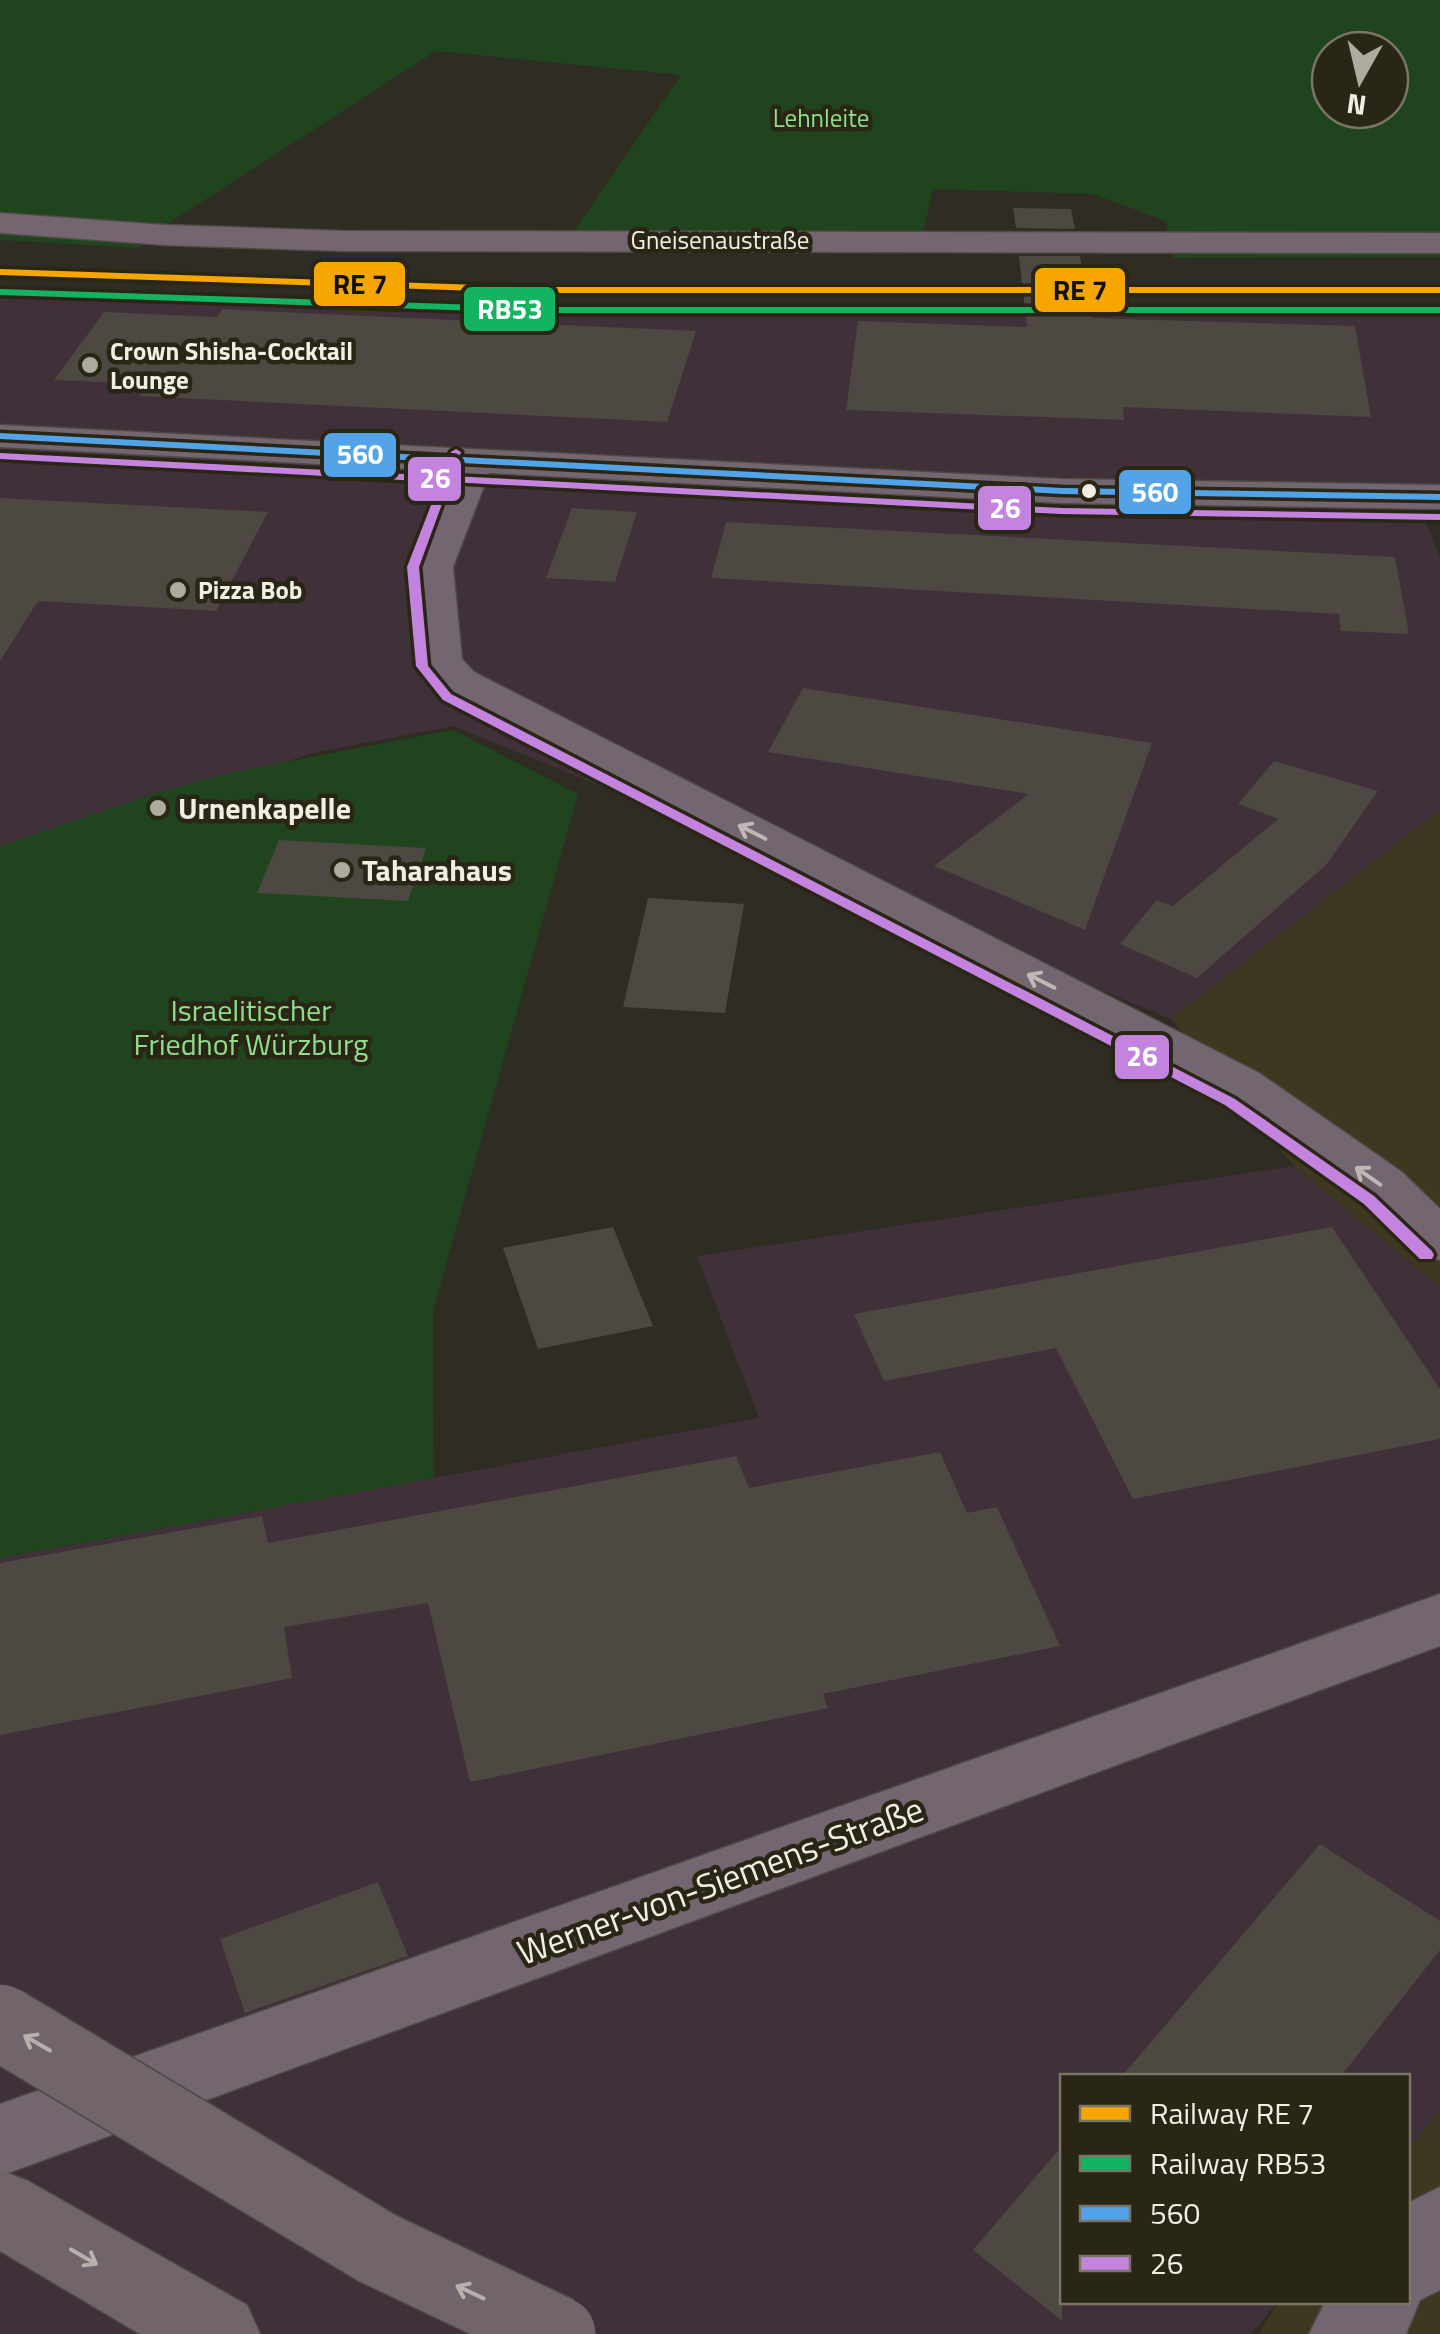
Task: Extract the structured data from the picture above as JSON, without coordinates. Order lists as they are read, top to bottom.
{
  "streets": {
    "street": ["Gneisenaustraße", "Werner-von-Siemens-Straße"]
  },
  "parks": ["Lehnleite", "Israelitischer Friedhof Würzburg"],
  "places": [
    "Crown Shisha-Cocktail Lounge",
    "Pizza Bob",
    "Urnenkapelle",
    "Taharahaus"
  ],
  "lines": ["rail line RB53", "transit line 560", "transit line 26"],
  "legend": [
    "Railway RE 7",
    "Railway RB53",
    "560",
    "26"
  ],
  "north": "bottom"
}
